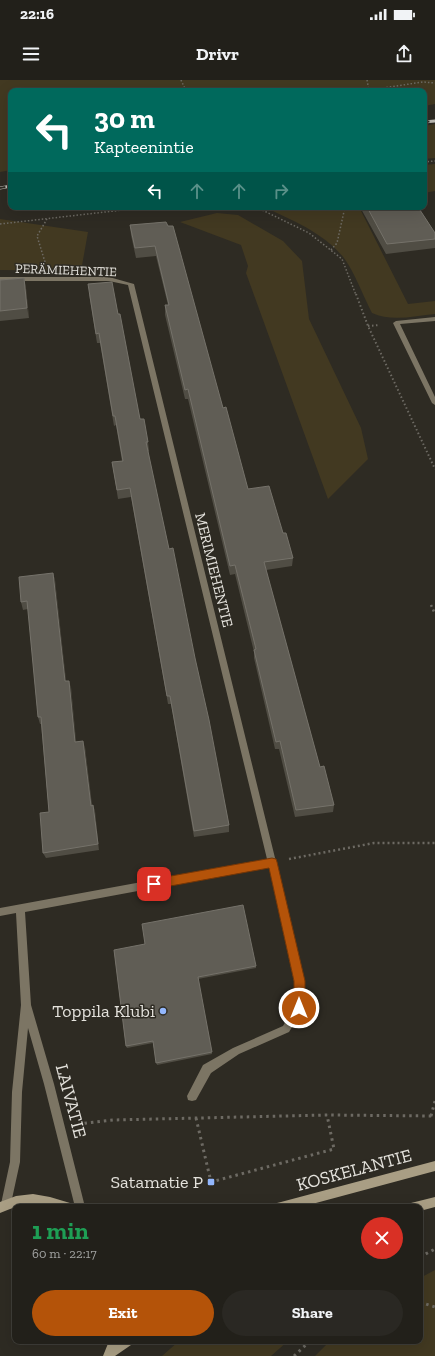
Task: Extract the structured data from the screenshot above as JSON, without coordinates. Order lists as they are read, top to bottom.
{
  "streets": {
    "main road": ["KOSKELANTIE"],
    "street": ["PERÄMIEHENTIE", "MERIMIEHENTIE", "LAIVATIE"]
  },
  "crossings": [
    ["PERÄMIEHENTIE", "MERIMIEHENTIE"]
  ],
  "places": {
    "other": ["Toppila Klubi"],
    "transit": ["Satamatie P"]
  },
  "page": {
    "status": "22:16",
    "header": "Drivr",
    "turn": ["30 m", "Kapteenintie"],
    "heading": ["1 min", "60 m · 22:17"],
    "buttons": ["Exit", "Share"]
  }
}
